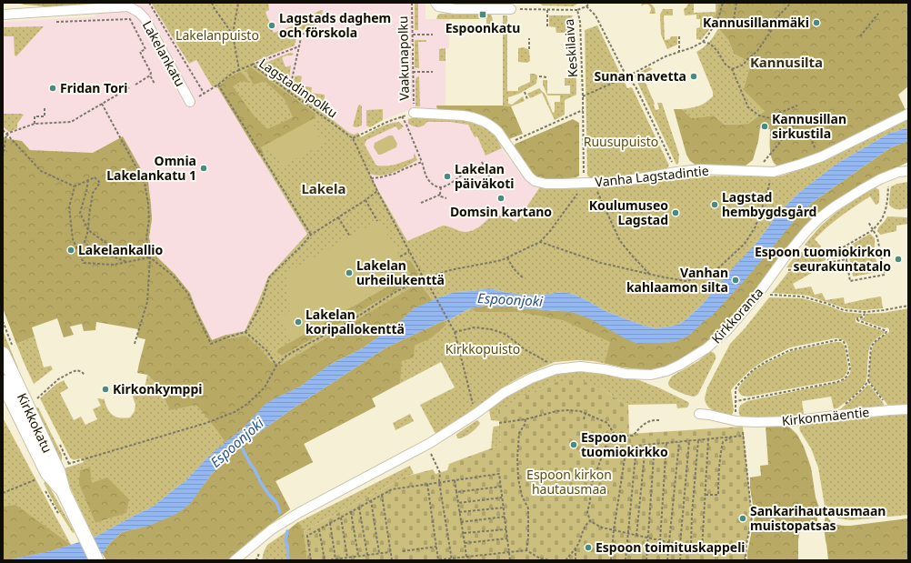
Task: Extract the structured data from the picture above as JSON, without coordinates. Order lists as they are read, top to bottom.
{
  "streets": {
    "main road": ["Kirkkokatu"],
    "street": [
      "Lakelankatu",
      "Vanha Lagstadintie",
      "Kirkkoranta",
      "Kirkonmäentie"
    ],
    "path": ["Keskilaiva", "Vaakunapolku", "Lagstadinpolku"]
  },
  "crossings": [
    ["Keskilaiva", "Vanha Lagstadintie"],
    ["Vaakunapolku", "Vanha Lagstadintie"]
  ],
  "districts": ["Kannusilta", "Lakela"],
  "water": ["Espoonjoki"],
  "parks": [
    "Lakelanpuisto",
    "Ruusupuisto",
    "Kirkkopuisto",
    "Espoon kirkon hautausmaa"
  ],
  "places": {
    "transit": ["Espoonkatu"],
    "other": [
      "Kannusillanmäki",
      "Lagstads daghem och förskola",
      "Sunan navetta",
      "Fridan Tori",
      "Kannusillan sirkustila",
      "Omnia Lakelankatu 1",
      "Lakelan päiväkoti",
      "Domsin kartano",
      "Lagstad hembygdsgård",
      "Koulumuseo Lagstad",
      "Lakelankallio",
      "Espoon tuomiokirkon seurakuntatalo",
      "Lakelan urheilukenttä",
      "Vanhan kahlaamon silta",
      "Lakelan koripallokenttä",
      "Kirkonkymppi",
      "Espoon tuomiokirkko",
      "Sankarihautausmaan muistopatsas",
      "Espoon toimituskappeli"
    ]
  }
}
